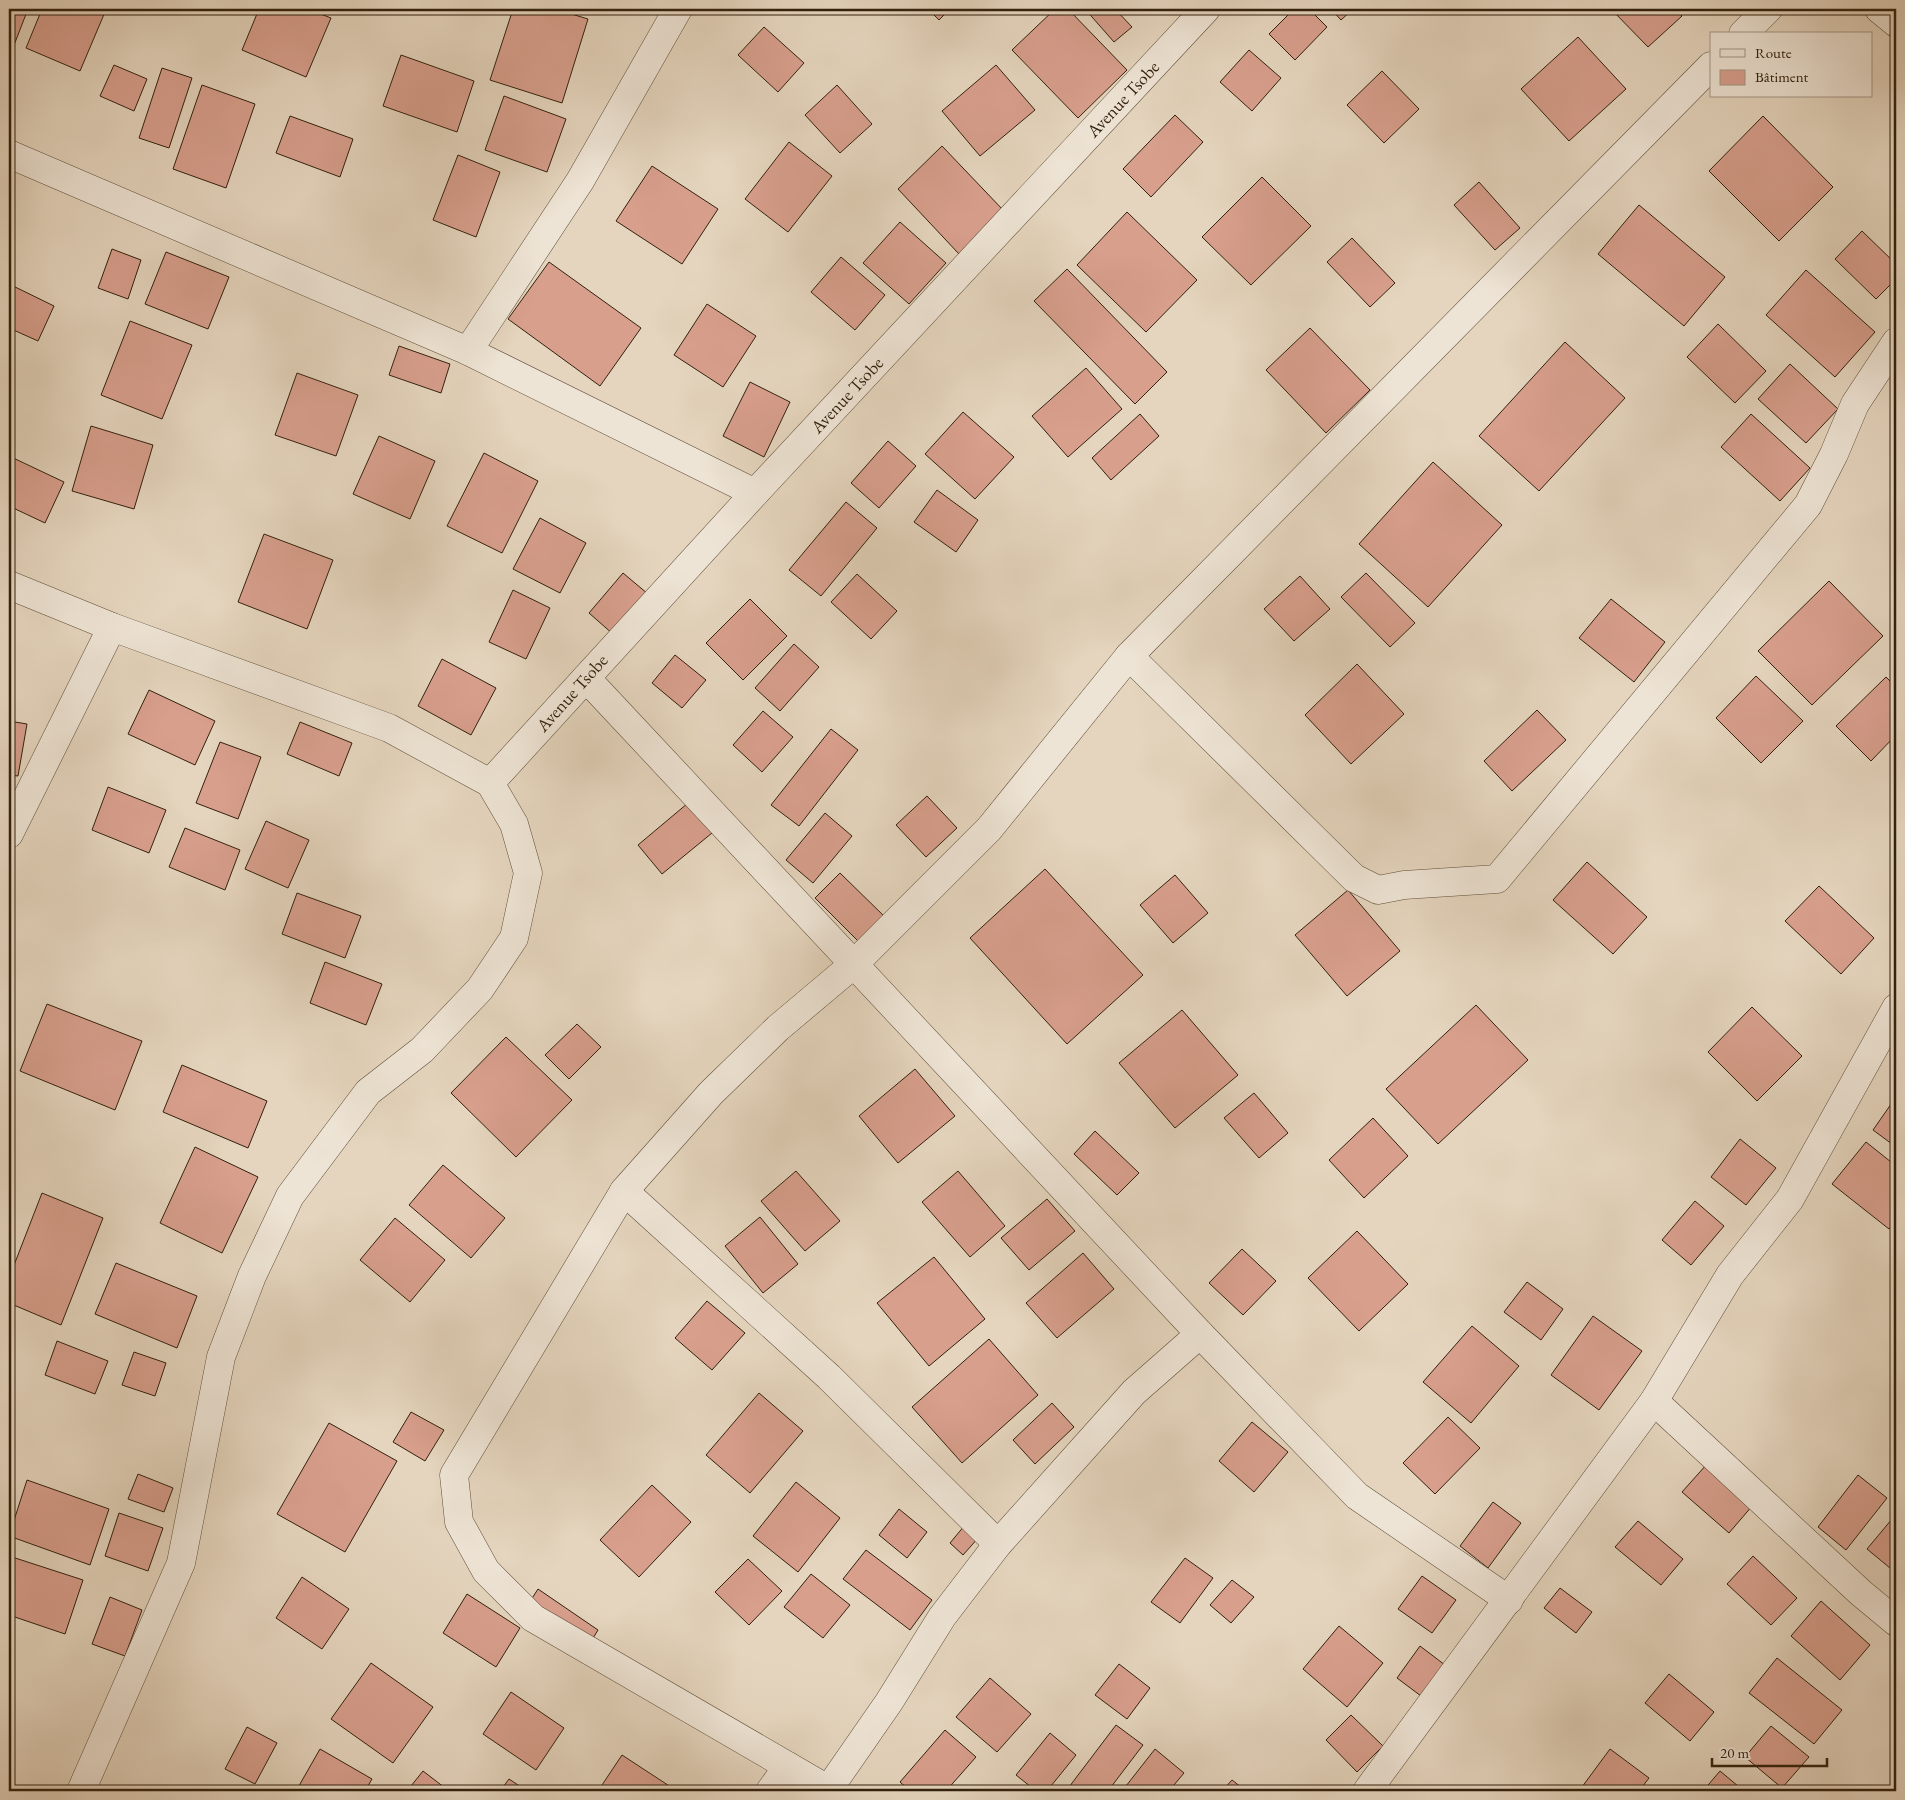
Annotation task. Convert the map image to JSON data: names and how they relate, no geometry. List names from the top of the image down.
{
  "streets": {
    "street": ["Avenue Tsobe"]
  },
  "legend": ["Route", "Bâtiment"],
  "scale_bar": "20 m"
}
